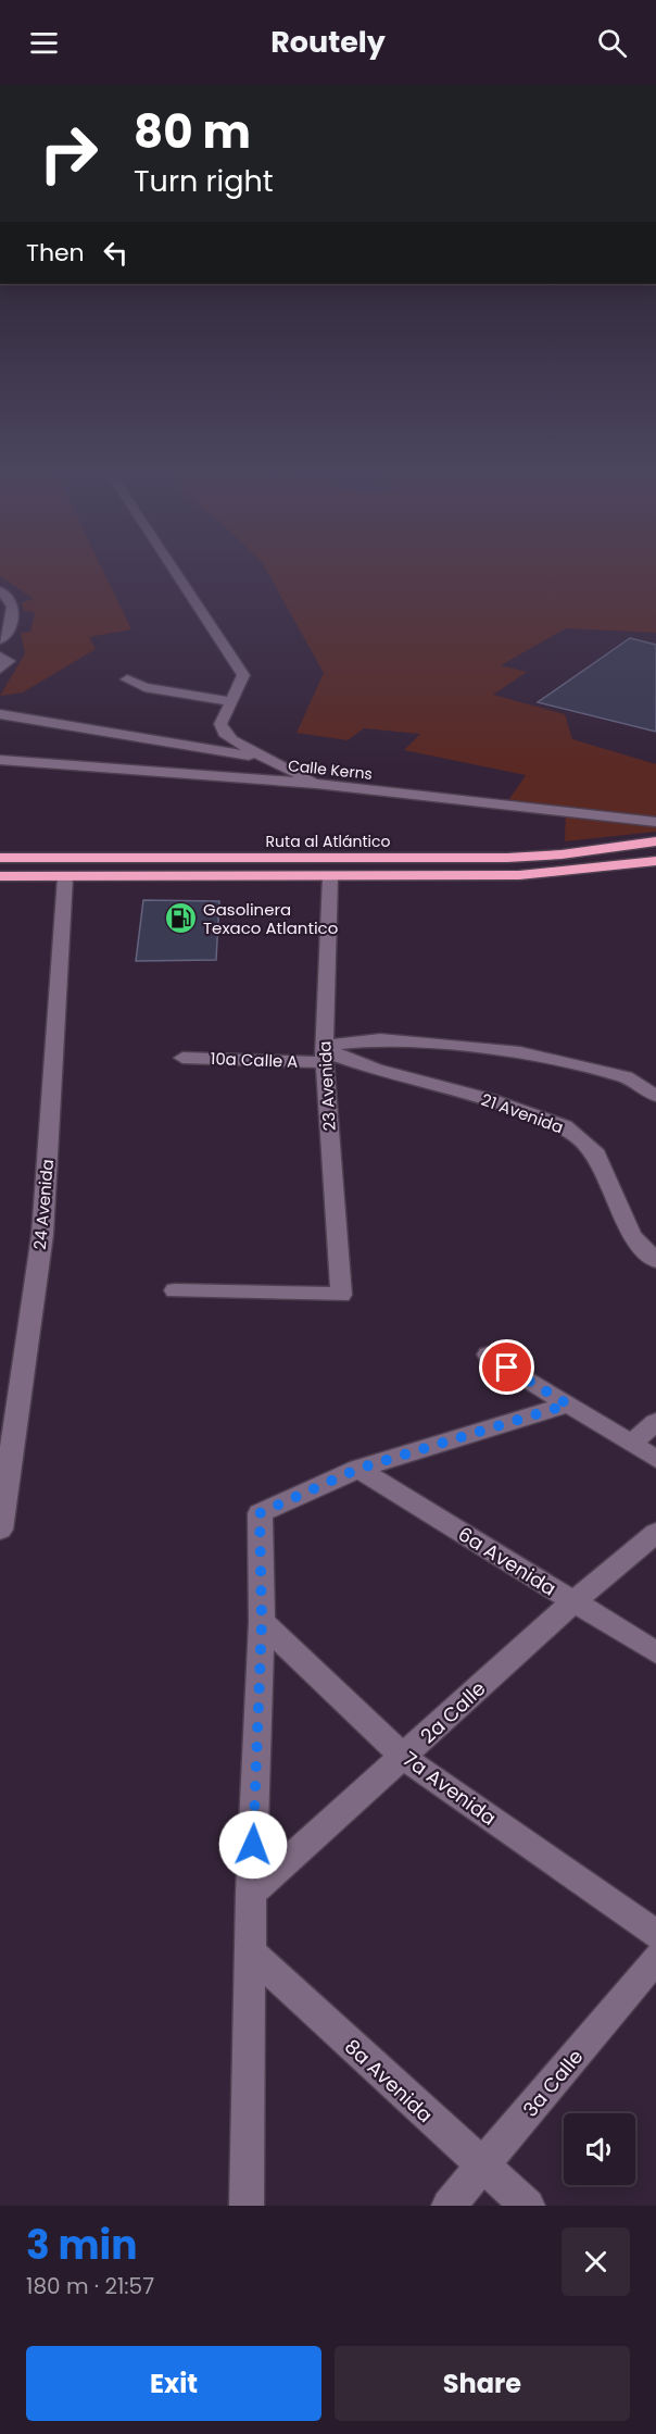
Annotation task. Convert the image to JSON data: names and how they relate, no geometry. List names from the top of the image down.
{
  "streets": {
    "highway": ["Ruta al Atlántico"],
    "street": [
      "Calle Kerns",
      "10a Calle A",
      "23 Avenida",
      "21 Avenida",
      "24 Avenida",
      "6a Avenida",
      "2a Calle",
      "7a Avenida",
      "8a Avenida",
      "3a Calle"
    ]
  },
  "crossings": [
    ["10a Calle A", "23 Avenida"],
    ["10a Calle A", "21 Avenida"],
    ["23 Avenida", "21 Avenida"],
    ["6a Avenida", "2a Calle"],
    ["2a Calle", "7a Avenida"],
    ["8a Avenida", "3a Calle"]
  ],
  "places": {
    "fuel station": ["Gasolinera Texaco Atlantico"]
  },
  "page": {
    "header": "Routely",
    "turn": ["80 m", "Turn right"],
    "then": "Then",
    "heading": ["3 min", "180 m · 21:57"],
    "buttons": ["Exit", "Share"]
  }
}
